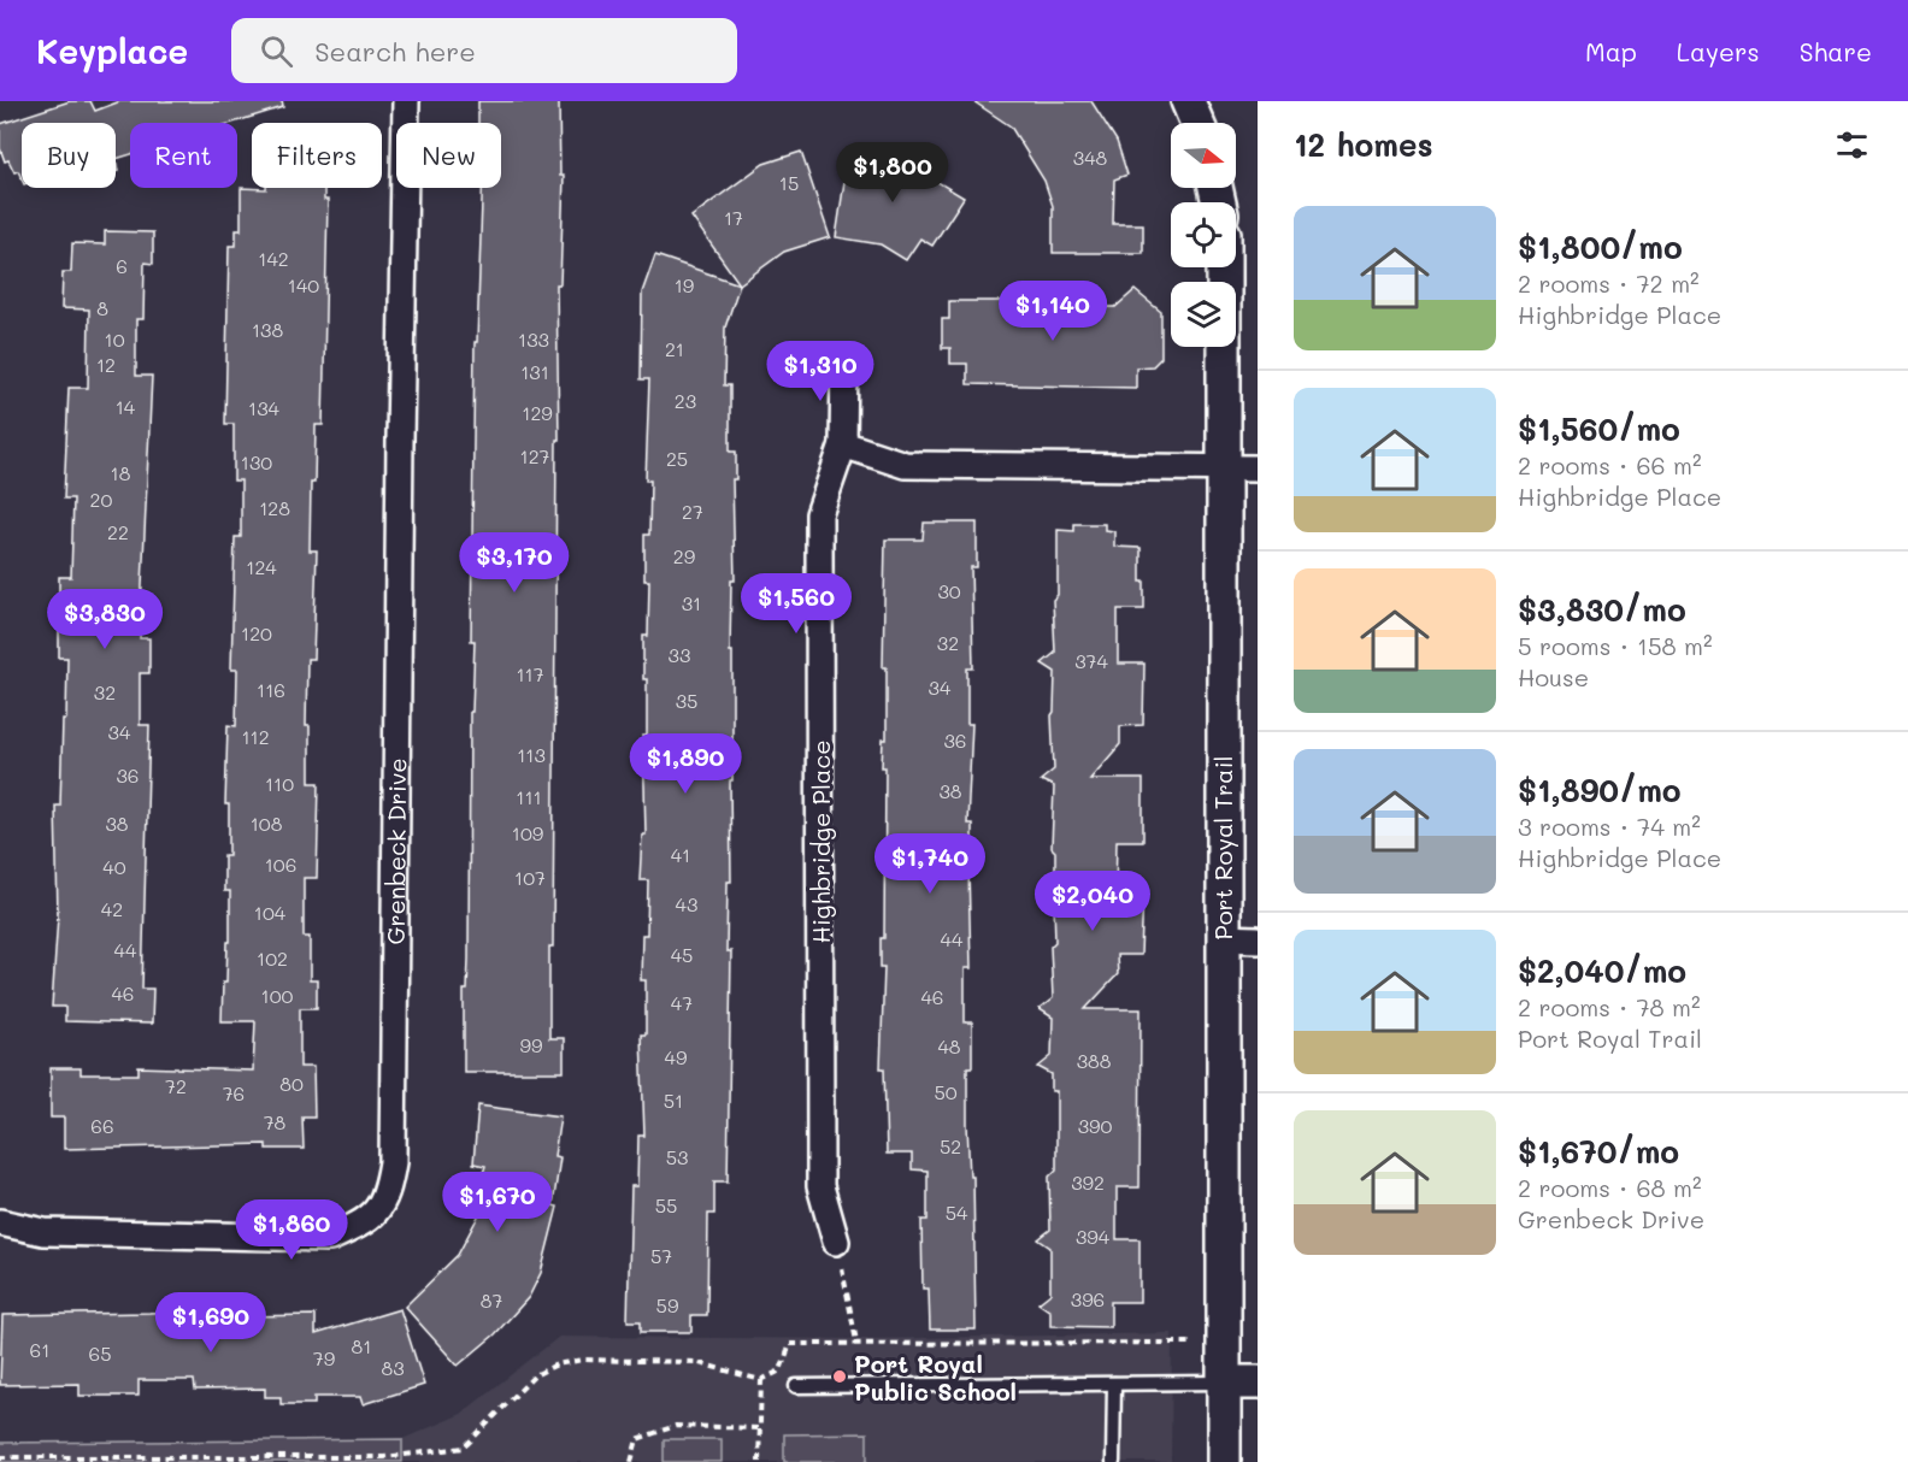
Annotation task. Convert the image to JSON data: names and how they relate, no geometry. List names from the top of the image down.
{
  "streets": {
    "street": ["Highbridge Place", "Port Royal Trail", "Grenbeck Drive"]
  },
  "places": ["Port Royal Public School"],
  "house_numbers": [
    "348",
    "15",
    "17",
    "142",
    "6",
    "140",
    "19",
    "8",
    "138",
    "10",
    "133",
    "21",
    "12",
    "131",
    "23",
    "14",
    "134",
    "129",
    "127",
    "25",
    "130",
    "18",
    "20",
    "128",
    "27",
    "22",
    "29",
    "124",
    "30",
    "31",
    "120",
    "32",
    "33",
    "374",
    "117",
    "34",
    "116",
    "32",
    "35",
    "34",
    "112",
    "36",
    "113",
    "36",
    "110",
    "38",
    "111",
    "38",
    "108",
    "109",
    "41",
    "106",
    "40",
    "107",
    "43",
    "42",
    "104",
    "44",
    "44",
    "45",
    "102",
    "46",
    "100",
    "46",
    "47",
    "99",
    "48",
    "49",
    "388",
    "80",
    "72",
    "50",
    "76",
    "51",
    "78",
    "66",
    "390",
    "52",
    "53",
    "392",
    "55",
    "54",
    "394",
    "57",
    "396",
    "87",
    "59",
    "81",
    "61",
    "65",
    "79",
    "83"
  ],
  "north": "right",
  "page": {
    "header": "Keyplace",
    "search": "Search here",
    "nav": ["Map", "Layers", "Share"],
    "heading": "12 homes",
    "chip": [
      "Buy",
      "Rent",
      "Filters",
      "New"
    ],
    "price": [
      "$1,800",
      "$1,140",
      "$1,310",
      "$3,170",
      "$1,560",
      "$3,830",
      "$1,890",
      "$1,740",
      "$2,040",
      "$1,670",
      "$1,860",
      "$1,690"
    ],
    "list": [
      {
        "name": "$1,800/mo",
        "note": "2 rooms · 72 m² · Highbridge Place"
      },
      {
        "name": "$1,560/mo",
        "note": "2 rooms · 66 m² · Highbridge Place"
      },
      {
        "name": "$3,830/mo",
        "note": "5 rooms · 158 m² · House"
      },
      {
        "name": "$1,890/mo",
        "note": "3 rooms · 74 m² · Highbridge Place"
      },
      {
        "name": "$2,040/mo",
        "note": "2 rooms · 78 m² · Port Royal Trail"
      },
      {
        "name": "$1,670/mo",
        "note": "2 rooms · 68 m² · Grenbeck Drive"
      }
    ]
  }
}
